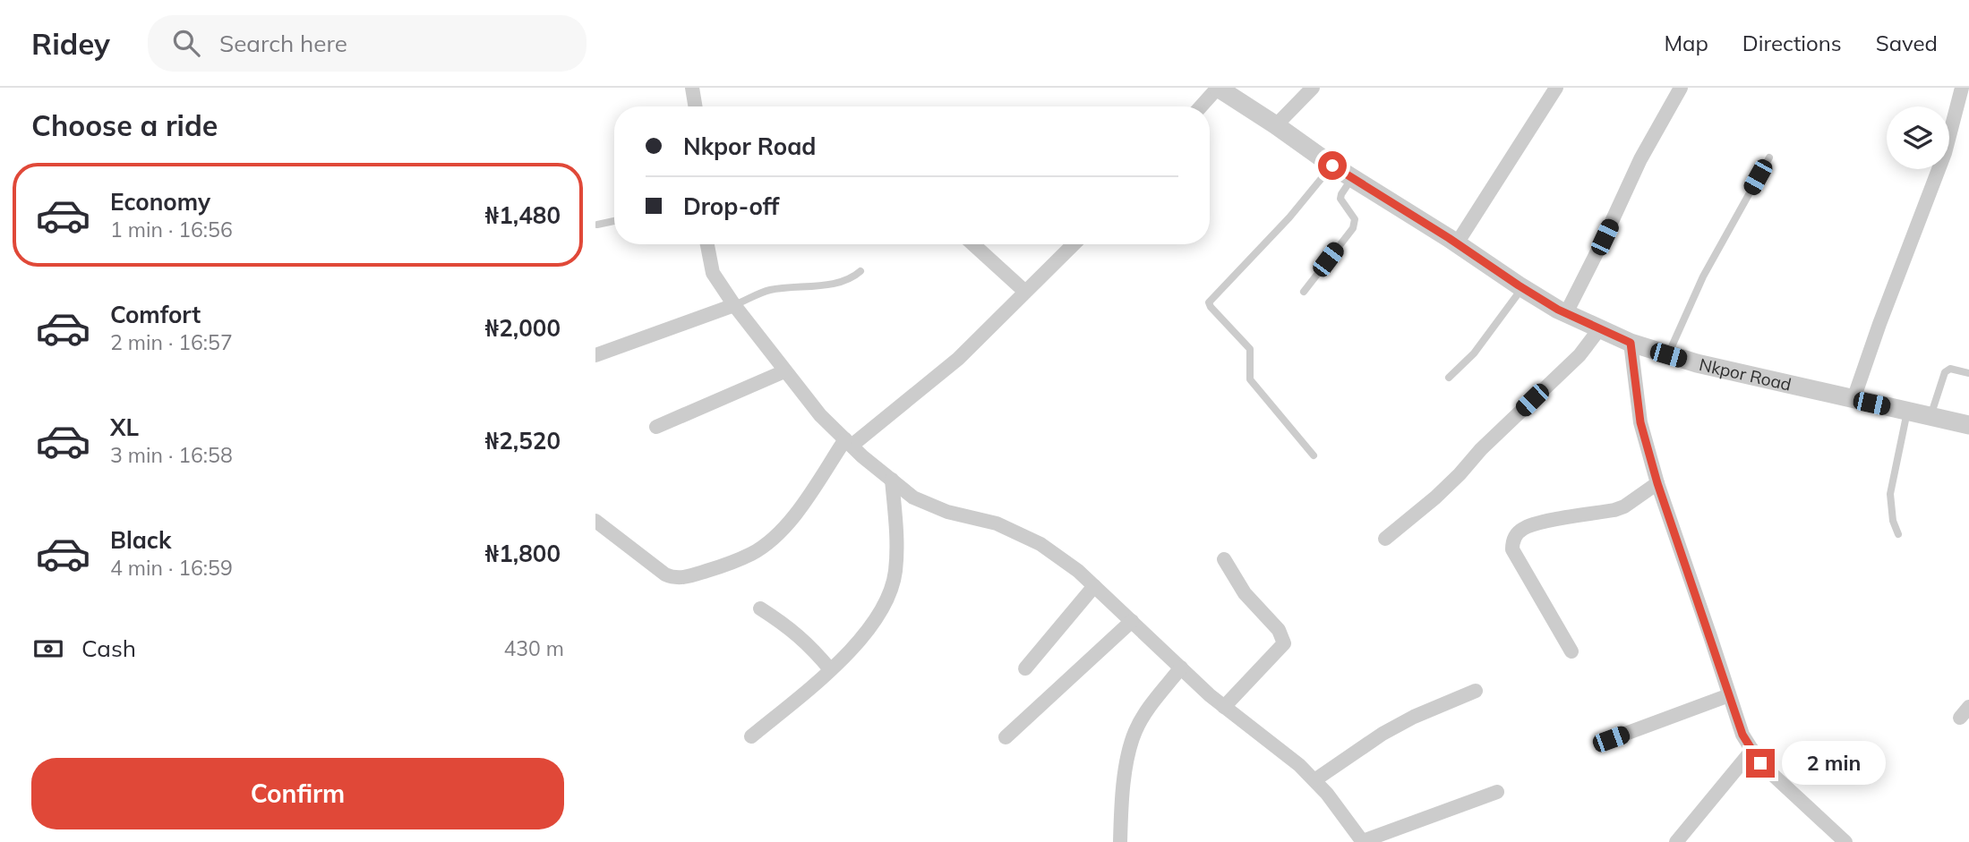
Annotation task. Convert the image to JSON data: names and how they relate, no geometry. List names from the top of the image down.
{
  "streets": {
    "street": ["Nkpor Road"]
  },
  "page": {
    "header": "Ridey",
    "search": "Search here",
    "nav": ["Map", "Directions", "Saved"],
    "heading": "Choose a ride",
    "banner": ["Nkpor Road", "Drop-off"],
    "list": [
      {
        "name": "Economy",
        "note": "1 min · 16:56",
        "value": "₦1,480"
      },
      {
        "name": "Comfort",
        "note": "2 min · 16:57",
        "value": "₦2,000"
      },
      {
        "name": "XL",
        "note": "3 min · 16:58",
        "value": "₦2,520"
      },
      {
        "name": "Black",
        "note": "4 min · 16:59",
        "value": "₦1,800"
      }
    ],
    "pay": ["Cash", "430 m"],
    "bubble": "2 min",
    "buttons": "Confirm"
  }
}
